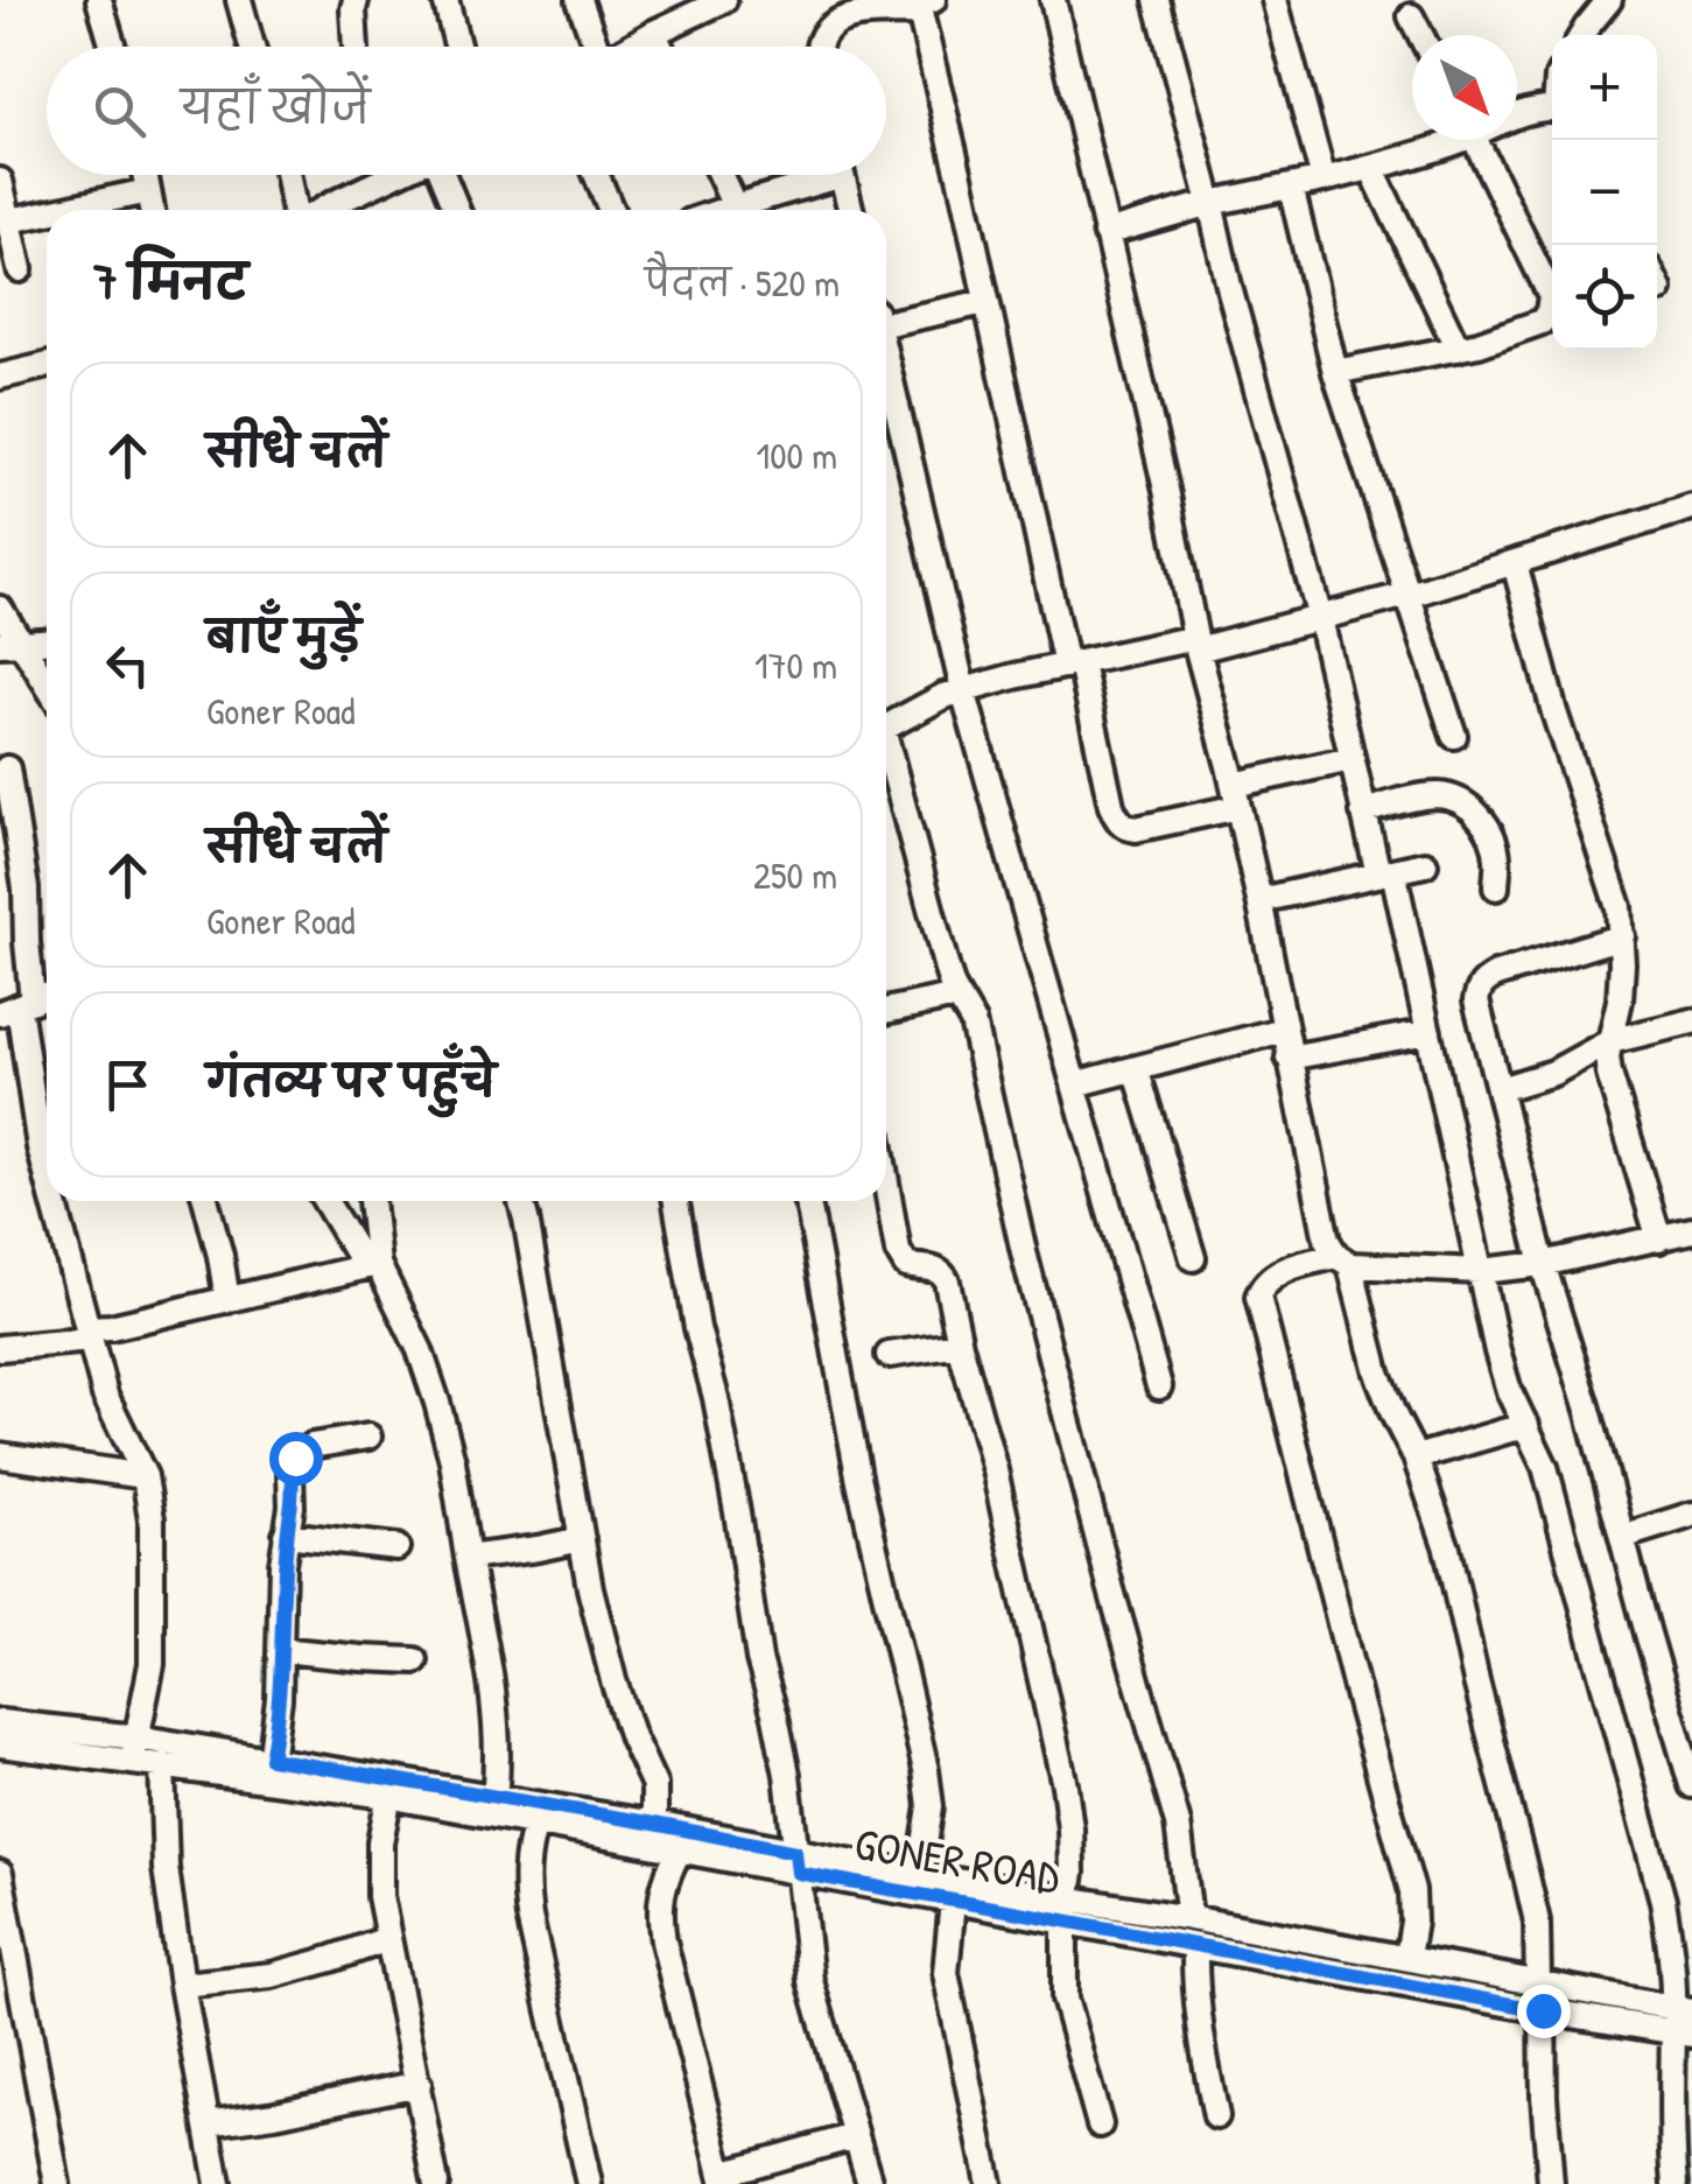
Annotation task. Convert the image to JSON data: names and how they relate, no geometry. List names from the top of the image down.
{
  "streets": {
    "street": ["GONER ROAD"]
  },
  "north": "bottom right",
  "page": {
    "map_buttons": ["+", "−"],
    "search": "यहाँ खोजें",
    "heading": ["7 मिनट", "पैदल · 520 m"],
    "list": [
      ["सीधे चलें", "100 m"],
      ["बाएँ मुड़ें", "Goner Road", "170 m"],
      ["सीधे चलें", "Goner Road", "250 m"],
      "गंतव्य पर पहुँचे"
    ]
  }
}
